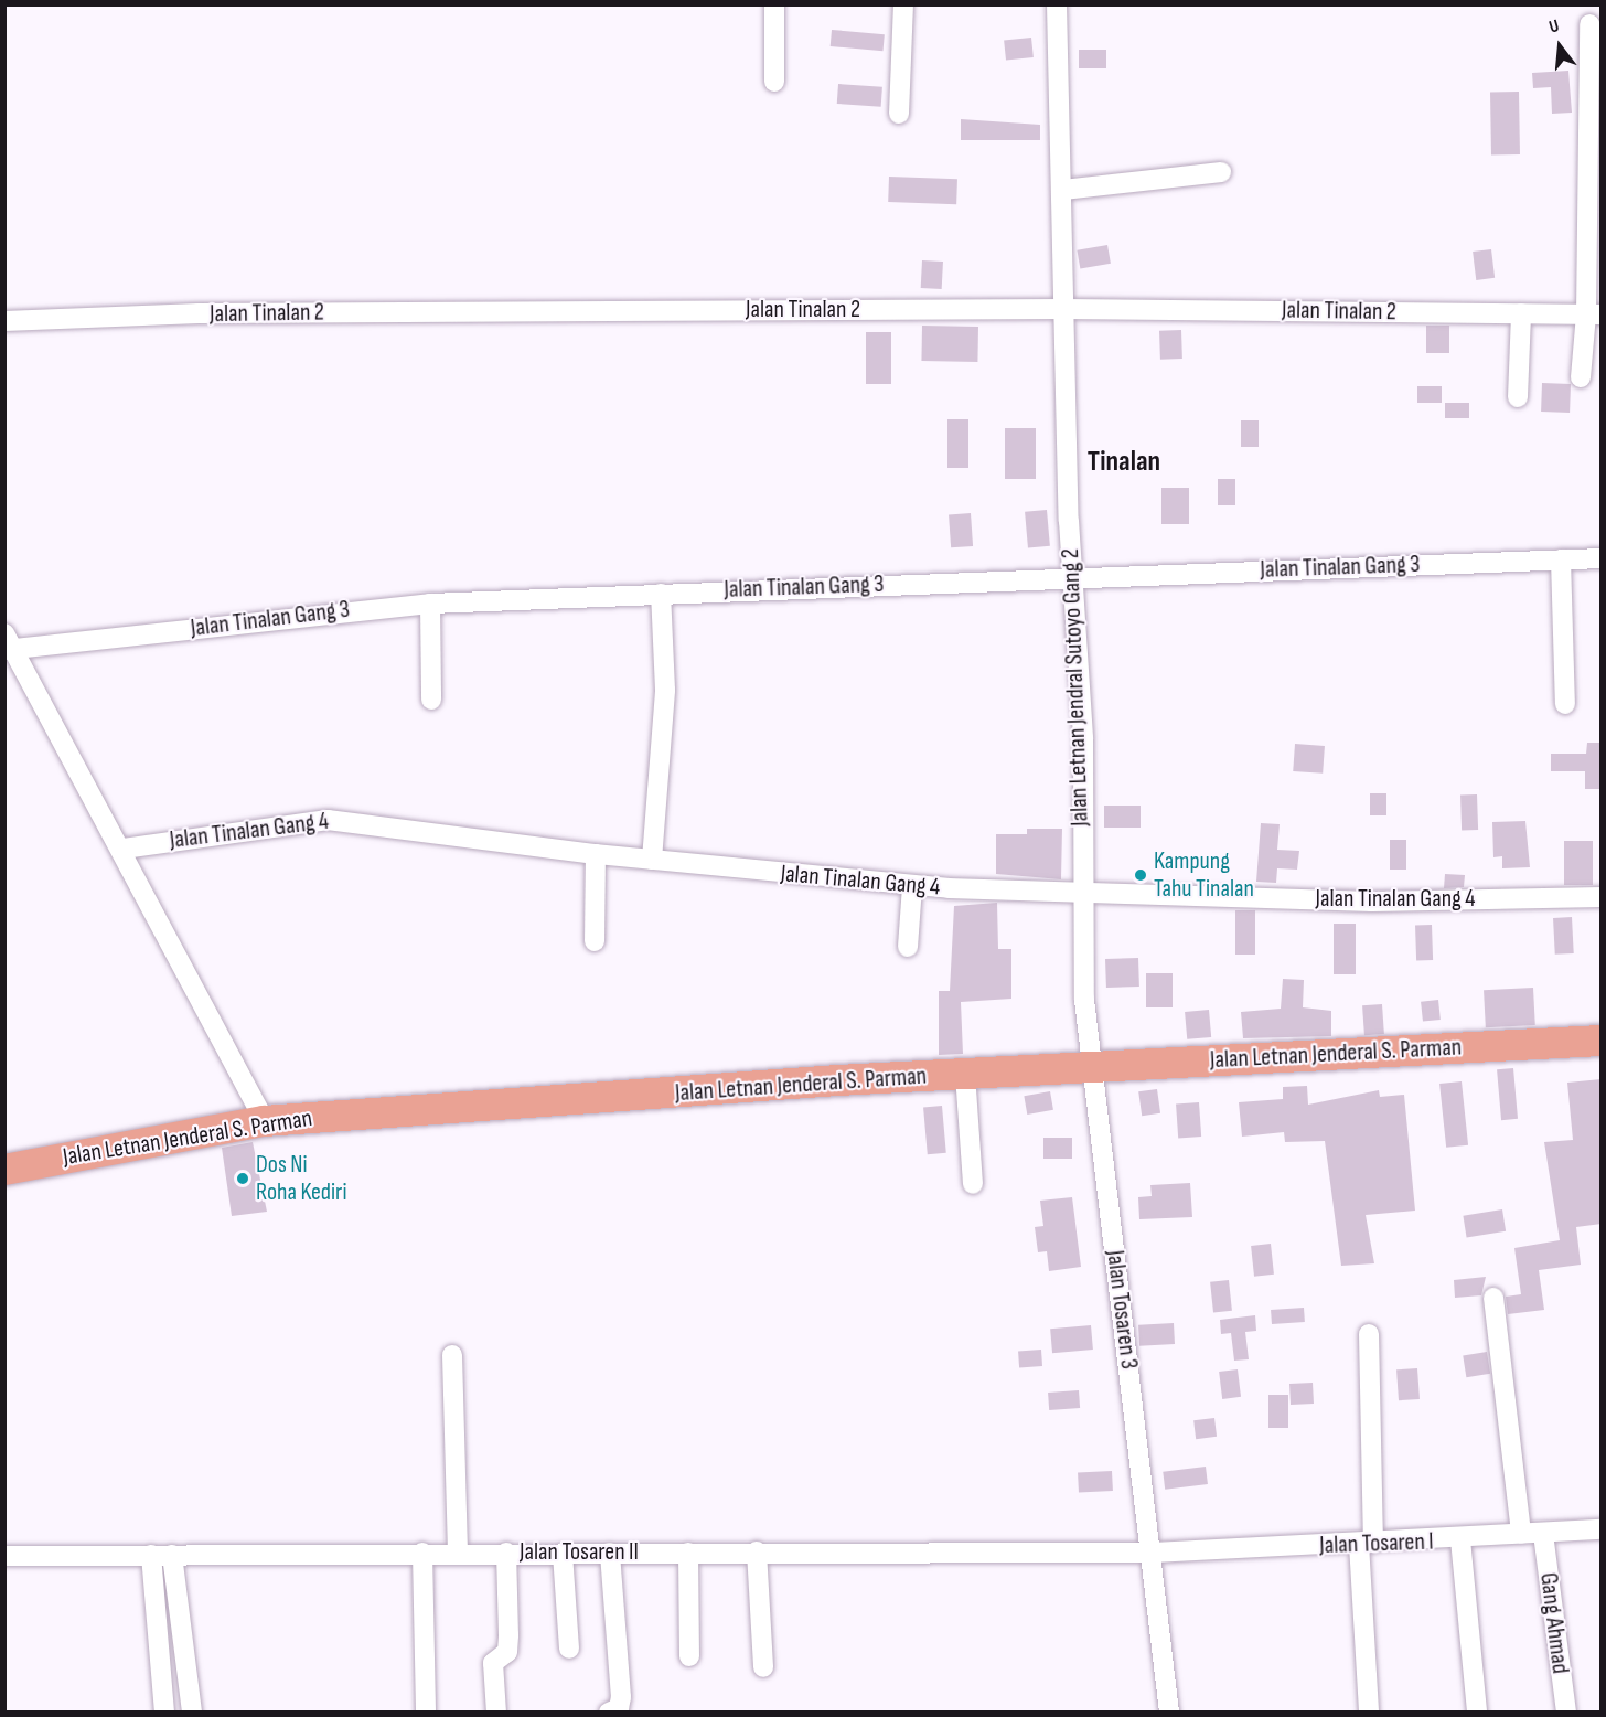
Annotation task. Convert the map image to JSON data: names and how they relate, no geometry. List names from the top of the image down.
{
  "streets": {
    "main road": ["Jalan Letnan Jenderal S. Parman"],
    "street": [
      "Jalan Tinalan 2",
      "Jalan Tinalan Gang 3",
      "Jalan Letnan Jendral Sutoyo Gang 2",
      "Jalan Tinalan Gang 4",
      "Jalan Tosaren 3",
      "Jalan Tosaren I",
      "Jalan Tosaren II",
      "Gang Ahmad"
    ]
  },
  "crossings": [
    ["Jalan Tinalan 2", "Jalan Letnan Jendral Sutoyo Gang 2"],
    ["Jalan Tinalan Gang 3", "Jalan Letnan Jendral Sutoyo Gang 2"],
    ["Jalan Letnan Jendral Sutoyo Gang 2", "Jalan Tinalan Gang 4"],
    ["Jalan Letnan Jendral Sutoyo Gang 2", "Jalan Letnan Jenderal S. Parman"],
    ["Jalan Letnan Jendral Sutoyo Gang 2", "Jalan Tosaren 3"],
    ["Jalan Letnan Jenderal S. Parman", "Jalan Tosaren 3"],
    ["Jalan Tosaren 3", "Jalan Tosaren I"],
    ["Jalan Tosaren 3", "Jalan Tosaren II"],
    ["Jalan Tosaren I", "Jalan Tosaren II"],
    ["Jalan Tosaren I", "Gang Ahmad"]
  ],
  "districts": ["Tinalan"],
  "places": ["Kampung Tahu Tinalan", "Dos Ni Roha Kediri"],
  "north": "top"
}
